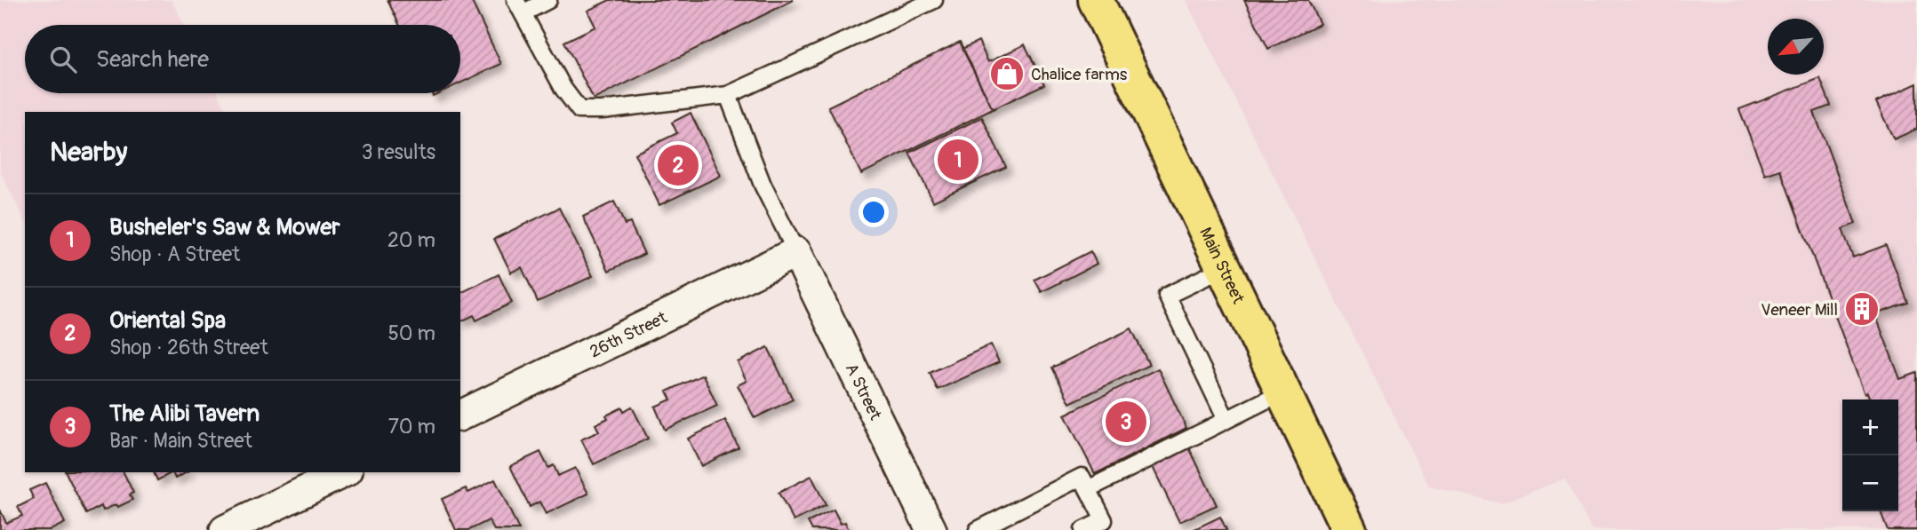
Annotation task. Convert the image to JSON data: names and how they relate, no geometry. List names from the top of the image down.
{
  "streets": {
    "main road": ["Main Street"],
    "street": ["26th Street", "A Street"]
  },
  "crossings": [
    ["26th Street", "A Street"]
  ],
  "places": {
    "shop": ["Chalice farms"],
    "building": ["Veneer Mill"]
  },
  "north": "bottom left",
  "page": {
    "search": "Search here",
    "heading": ["Nearby", "3 results"],
    "pins": ["1", "2", "3"],
    "list": [
      {
        "mark": "1",
        "name": "Busheler's Saw & Mower",
        "note": "Shop · A Street",
        "value": "20 m"
      },
      {
        "mark": "2",
        "name": "Oriental Spa",
        "note": "Shop · 26th Street",
        "value": "50 m"
      },
      {
        "mark": "3",
        "name": "The Alibi Tavern",
        "note": "Bar · Main Street",
        "value": "70 m"
      }
    ],
    "map_buttons": ["+", "−"]
  }
}
